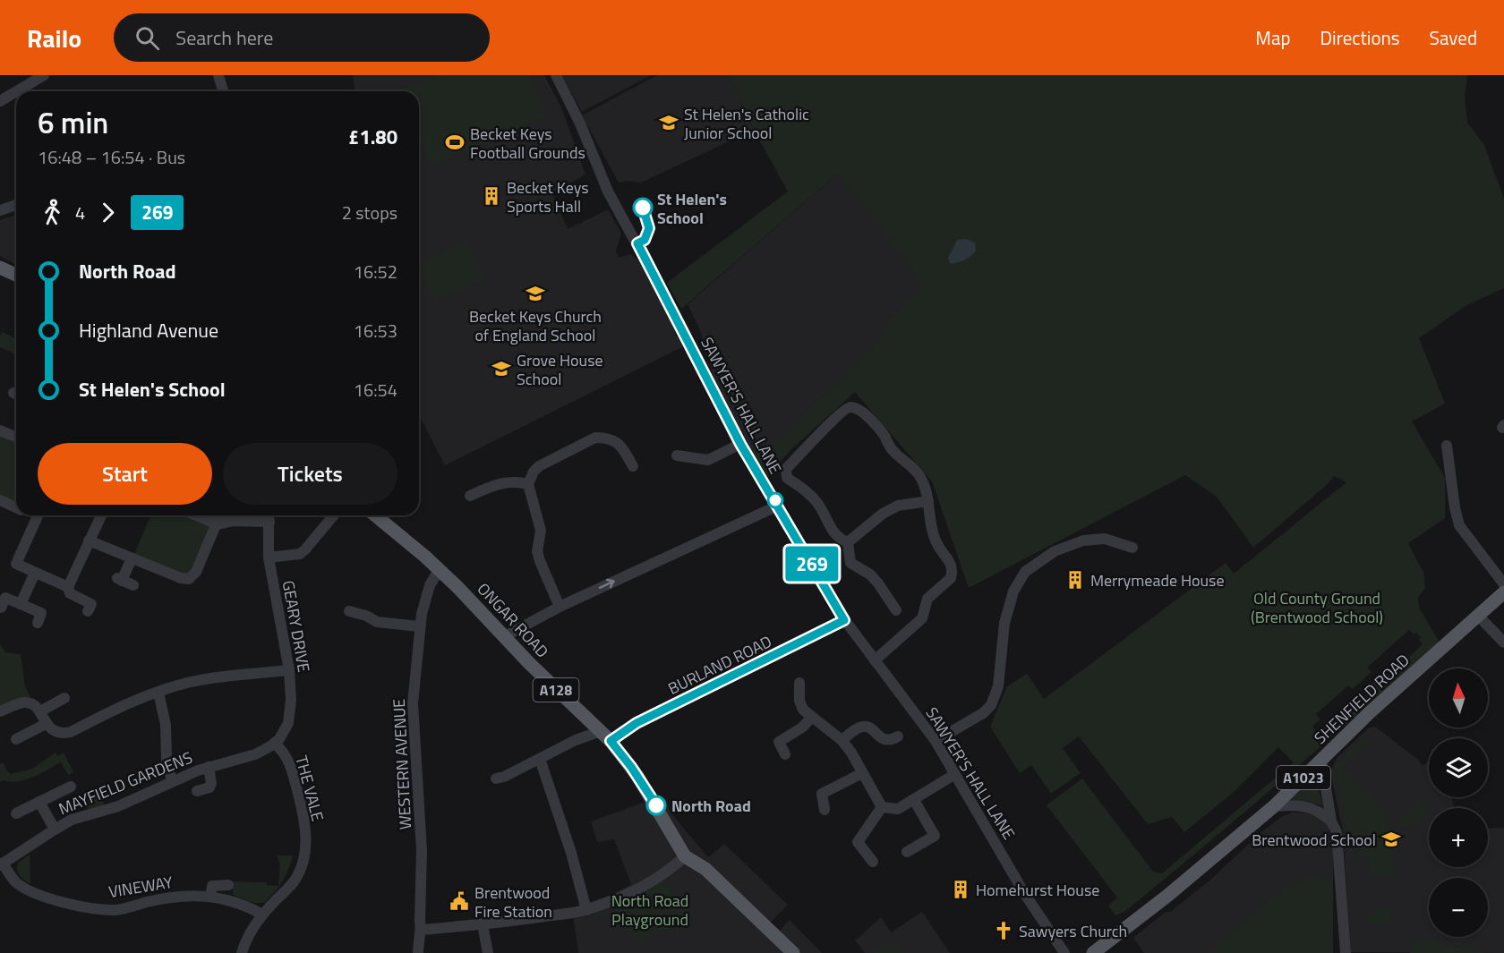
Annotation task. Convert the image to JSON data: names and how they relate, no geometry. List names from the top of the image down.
{
  "streets": {
    "main road": [
      "ONGAR ROAD",
      "A128",
      "SHENFIELD ROAD",
      "A1023"
    ],
    "street": [
      "SAWYER'S HALL LANE",
      "GEARY DRIVE",
      "BURLAND ROAD",
      "WESTERN AVENUE",
      "MAYFIELD GARDENS",
      "THE VALE",
      "VINEWAY"
    ]
  },
  "crossings": [
    ["SAWYER'S HALL LANE", "BURLAND ROAD"],
    ["ONGAR ROAD", "BURLAND ROAD"],
    ["ONGAR ROAD", "WESTERN AVENUE"],
    ["GEARY DRIVE", "MAYFIELD GARDENS"],
    ["GEARY DRIVE", "THE VALE"],
    ["MAYFIELD GARDENS", "THE VALE"],
    ["MAYFIELD GARDENS", "VINEWAY"],
    ["THE VALE", "VINEWAY"]
  ],
  "parks": ["Old County Ground (Brentwood School)", "North Road Playground"],
  "places": {
    "school or university": [
      "St Helen's Catholic Junior School",
      "Becket Keys Church of England School",
      "Grove House School",
      "Brentwood School"
    ],
    "sports": ["Becket Keys Football Grounds"],
    "building": ["Becket Keys Sports Hall", "Merrymeade House", "Homehurst House"],
    "other": ["St Helen's School", "North Road"],
    "public building": ["Brentwood Fire Station"],
    "church": ["Sawyers Church"]
  },
  "lines": ["bus line 269"],
  "north": "top",
  "page": {
    "header": "Railo",
    "search": "Search here",
    "nav": ["Map", "Directions", "Saved"],
    "on_map": "269",
    "heading": ["6 min", "16:48 – 16:54 · Bus", "£1.80"],
    "legs": ["4", "269", "2 stops"],
    "list": [
      {
        "name": "North Road",
        "value": "16:52"
      },
      {
        "name": "Highland Avenue",
        "value": "16:53"
      },
      {
        "name": "St Helen's School",
        "value": "16:54"
      }
    ],
    "buttons": ["Start", "Tickets"],
    "map_buttons": ["+", "−"]
  }
}
